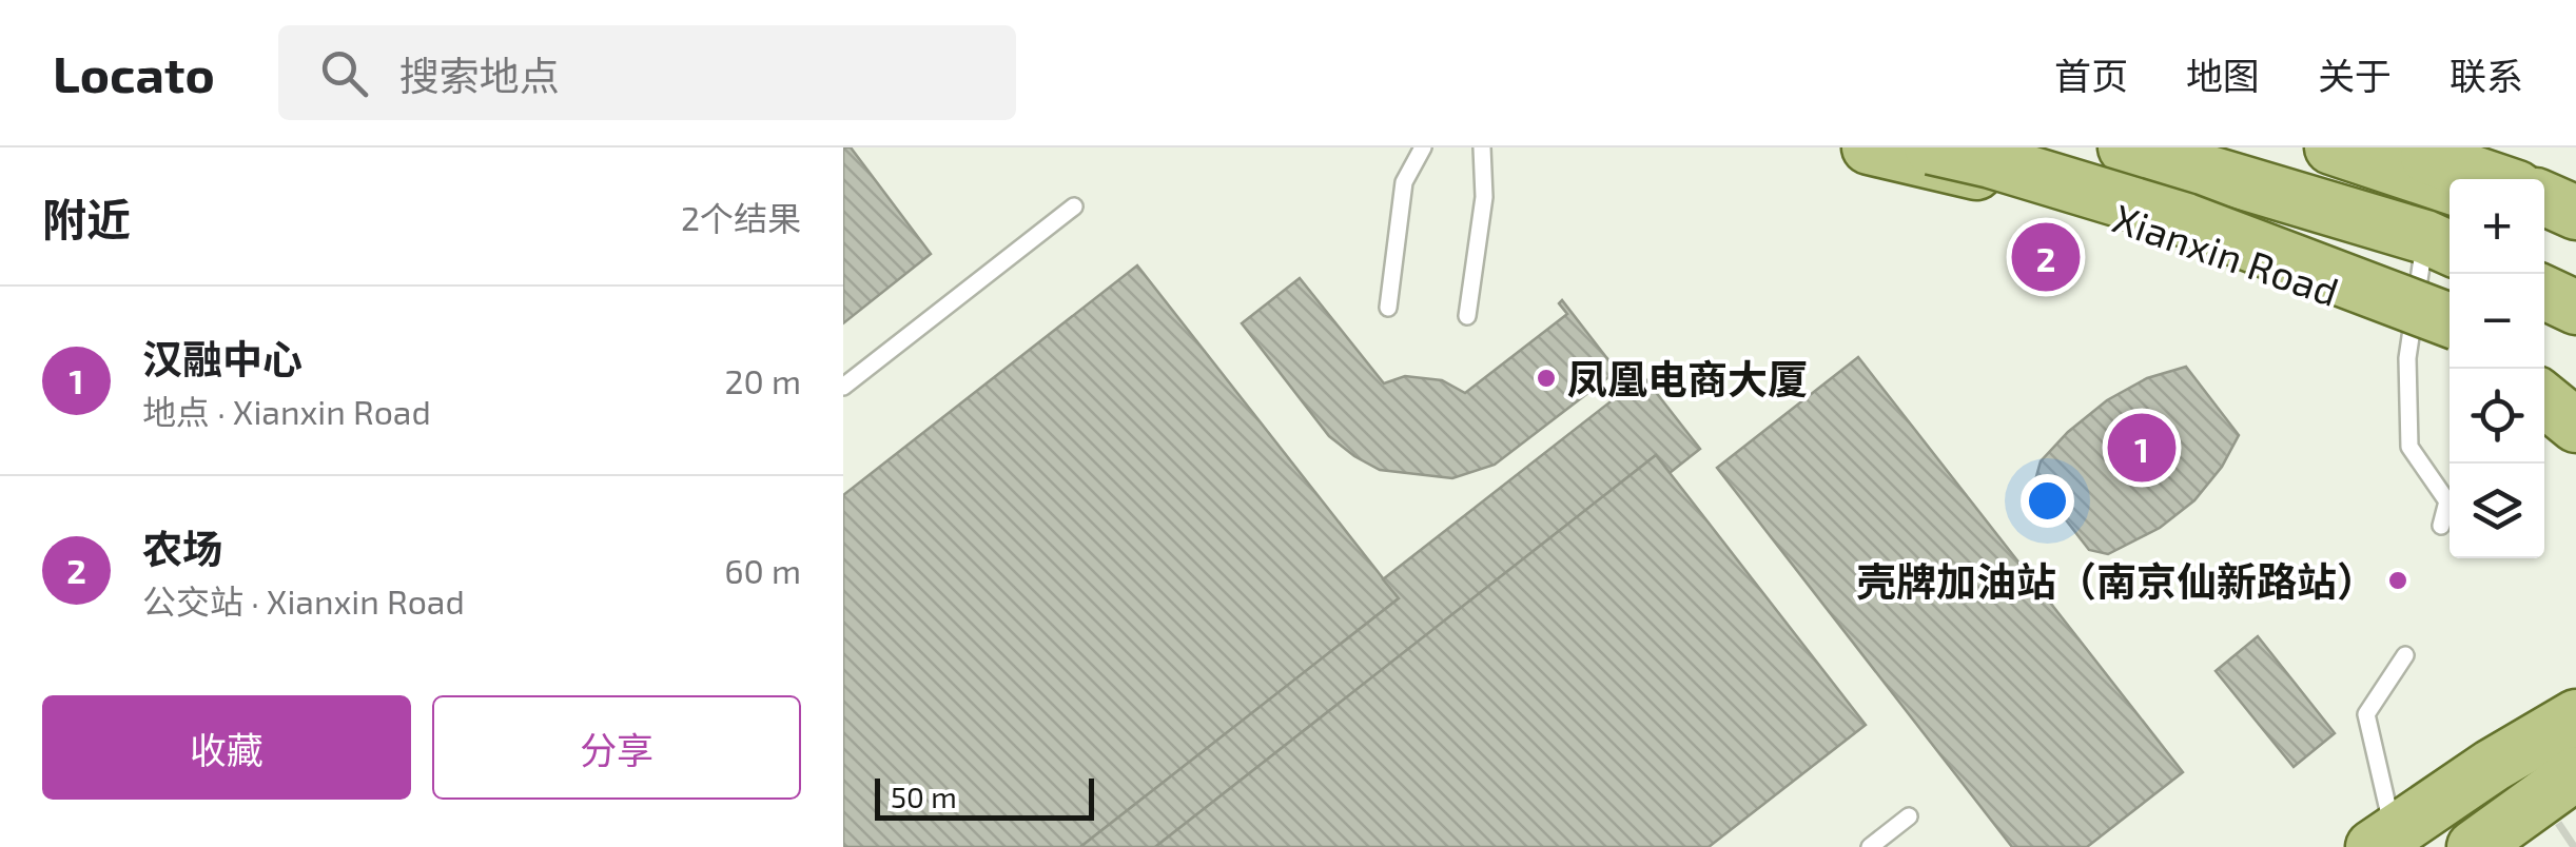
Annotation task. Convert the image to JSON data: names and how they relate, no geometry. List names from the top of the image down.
{
  "streets": {
    "main road": ["Xianxin Road"]
  },
  "places": ["凤凰电商大厦", "壳牌加油站（南京仙新路站）"],
  "scale_bar": "50 m",
  "page": {
    "header": "Locato",
    "search": "搜索地点",
    "nav": [
      "首页",
      "地图",
      "关于",
      "联系"
    ],
    "heading": ["附近", "2个结果"],
    "map_buttons": ["+", "−"],
    "pins": ["2", "1"],
    "list": [
      {
        "mark": "1",
        "name": "汉融中心",
        "note": "地点 · Xianxin Road",
        "value": "20 m"
      },
      {
        "mark": "2",
        "name": "农场",
        "note": "公交站 · Xianxin Road",
        "value": "60 m"
      }
    ],
    "buttons": ["收藏", "分享"],
    "scale": "50 m"
  }
}
